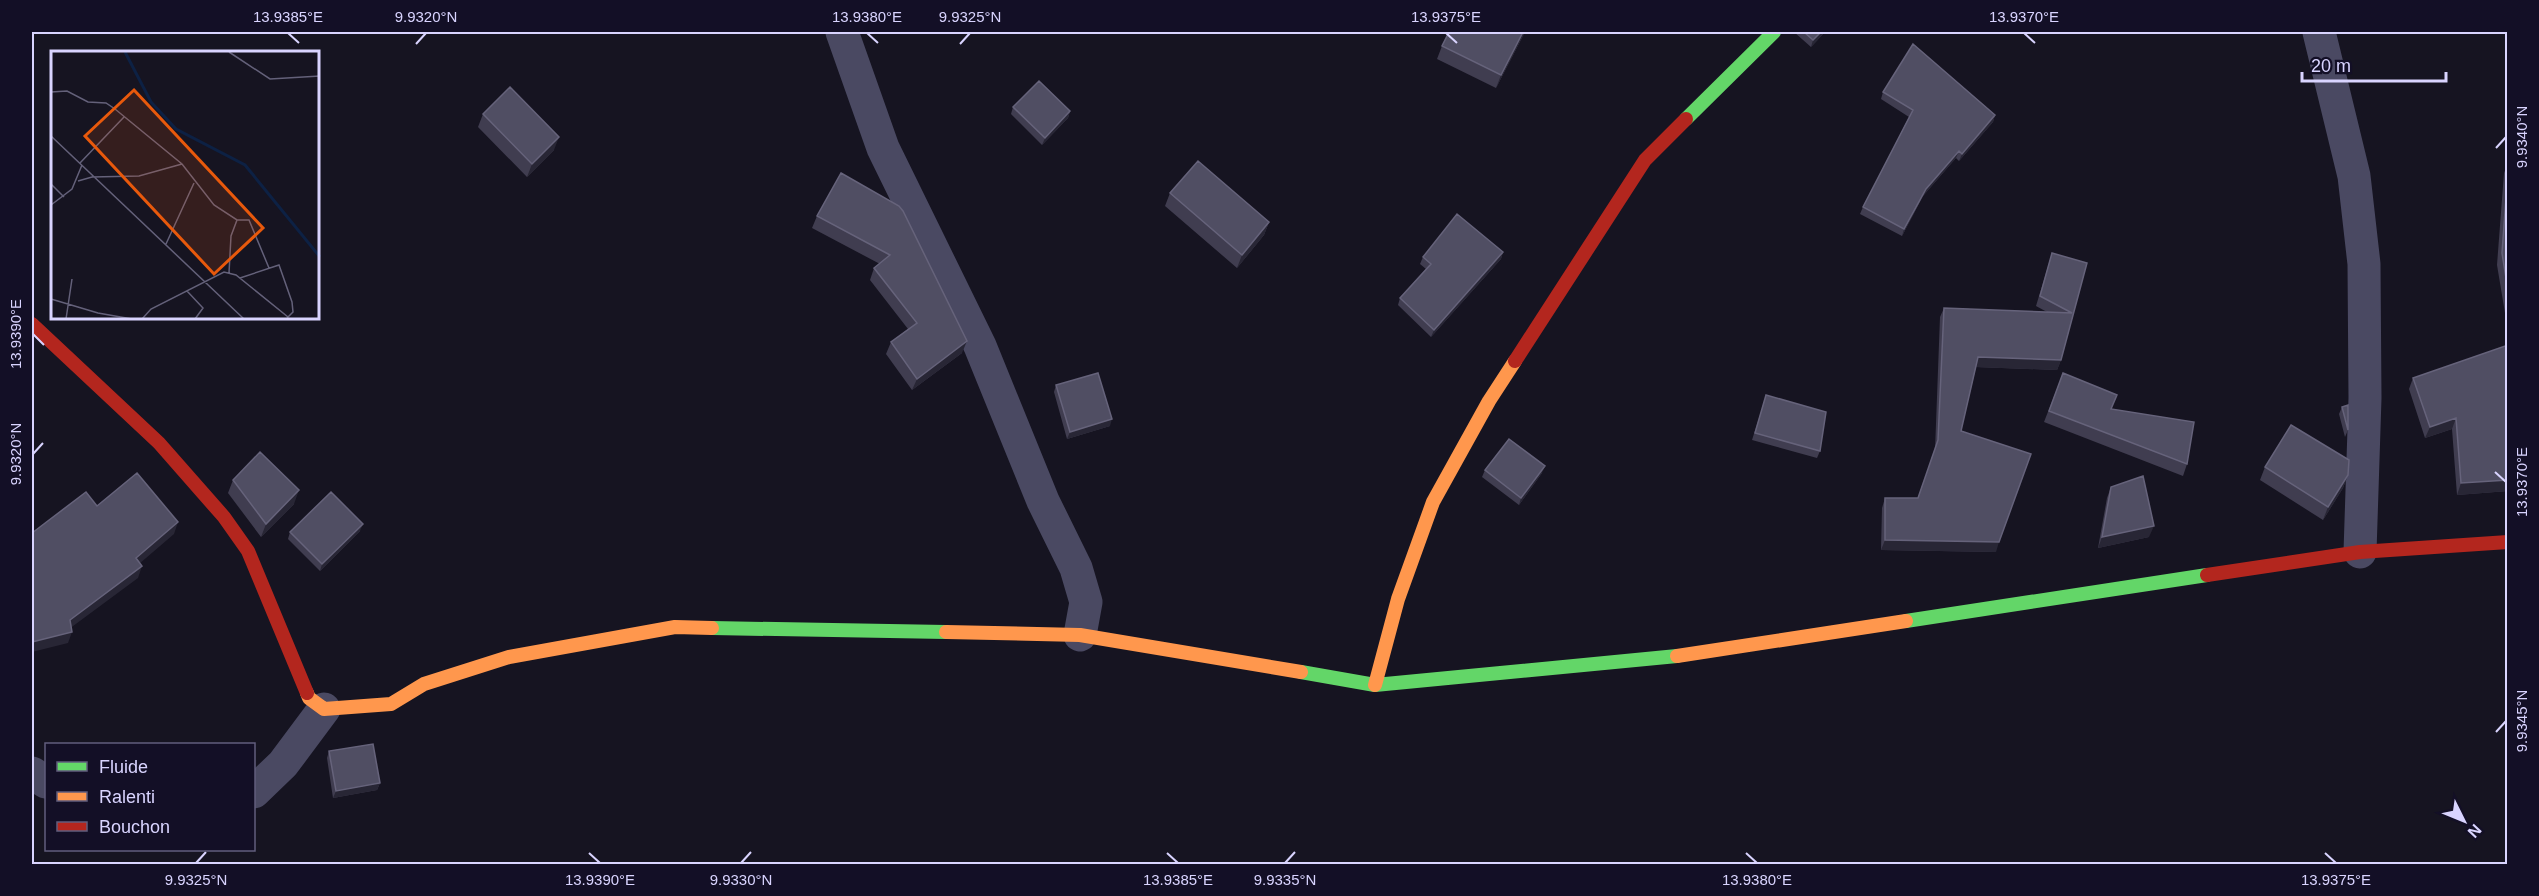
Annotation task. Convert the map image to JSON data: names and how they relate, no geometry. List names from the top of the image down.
{
  "legend": ["Fluide", "Ralenti", "Bouchon"],
  "scale_bar": "20 m",
  "north": "bottom right",
  "coordinates": [
    "13.9385°E",
    "9.9320°N",
    "13.9380°E",
    "9.9325°N",
    "13.9375°E",
    "13.9370°E",
    "9.9340°N",
    "13.9390°E",
    "9.9345°N",
    "9.9330°N",
    "9.9335°N"
  ]
}
